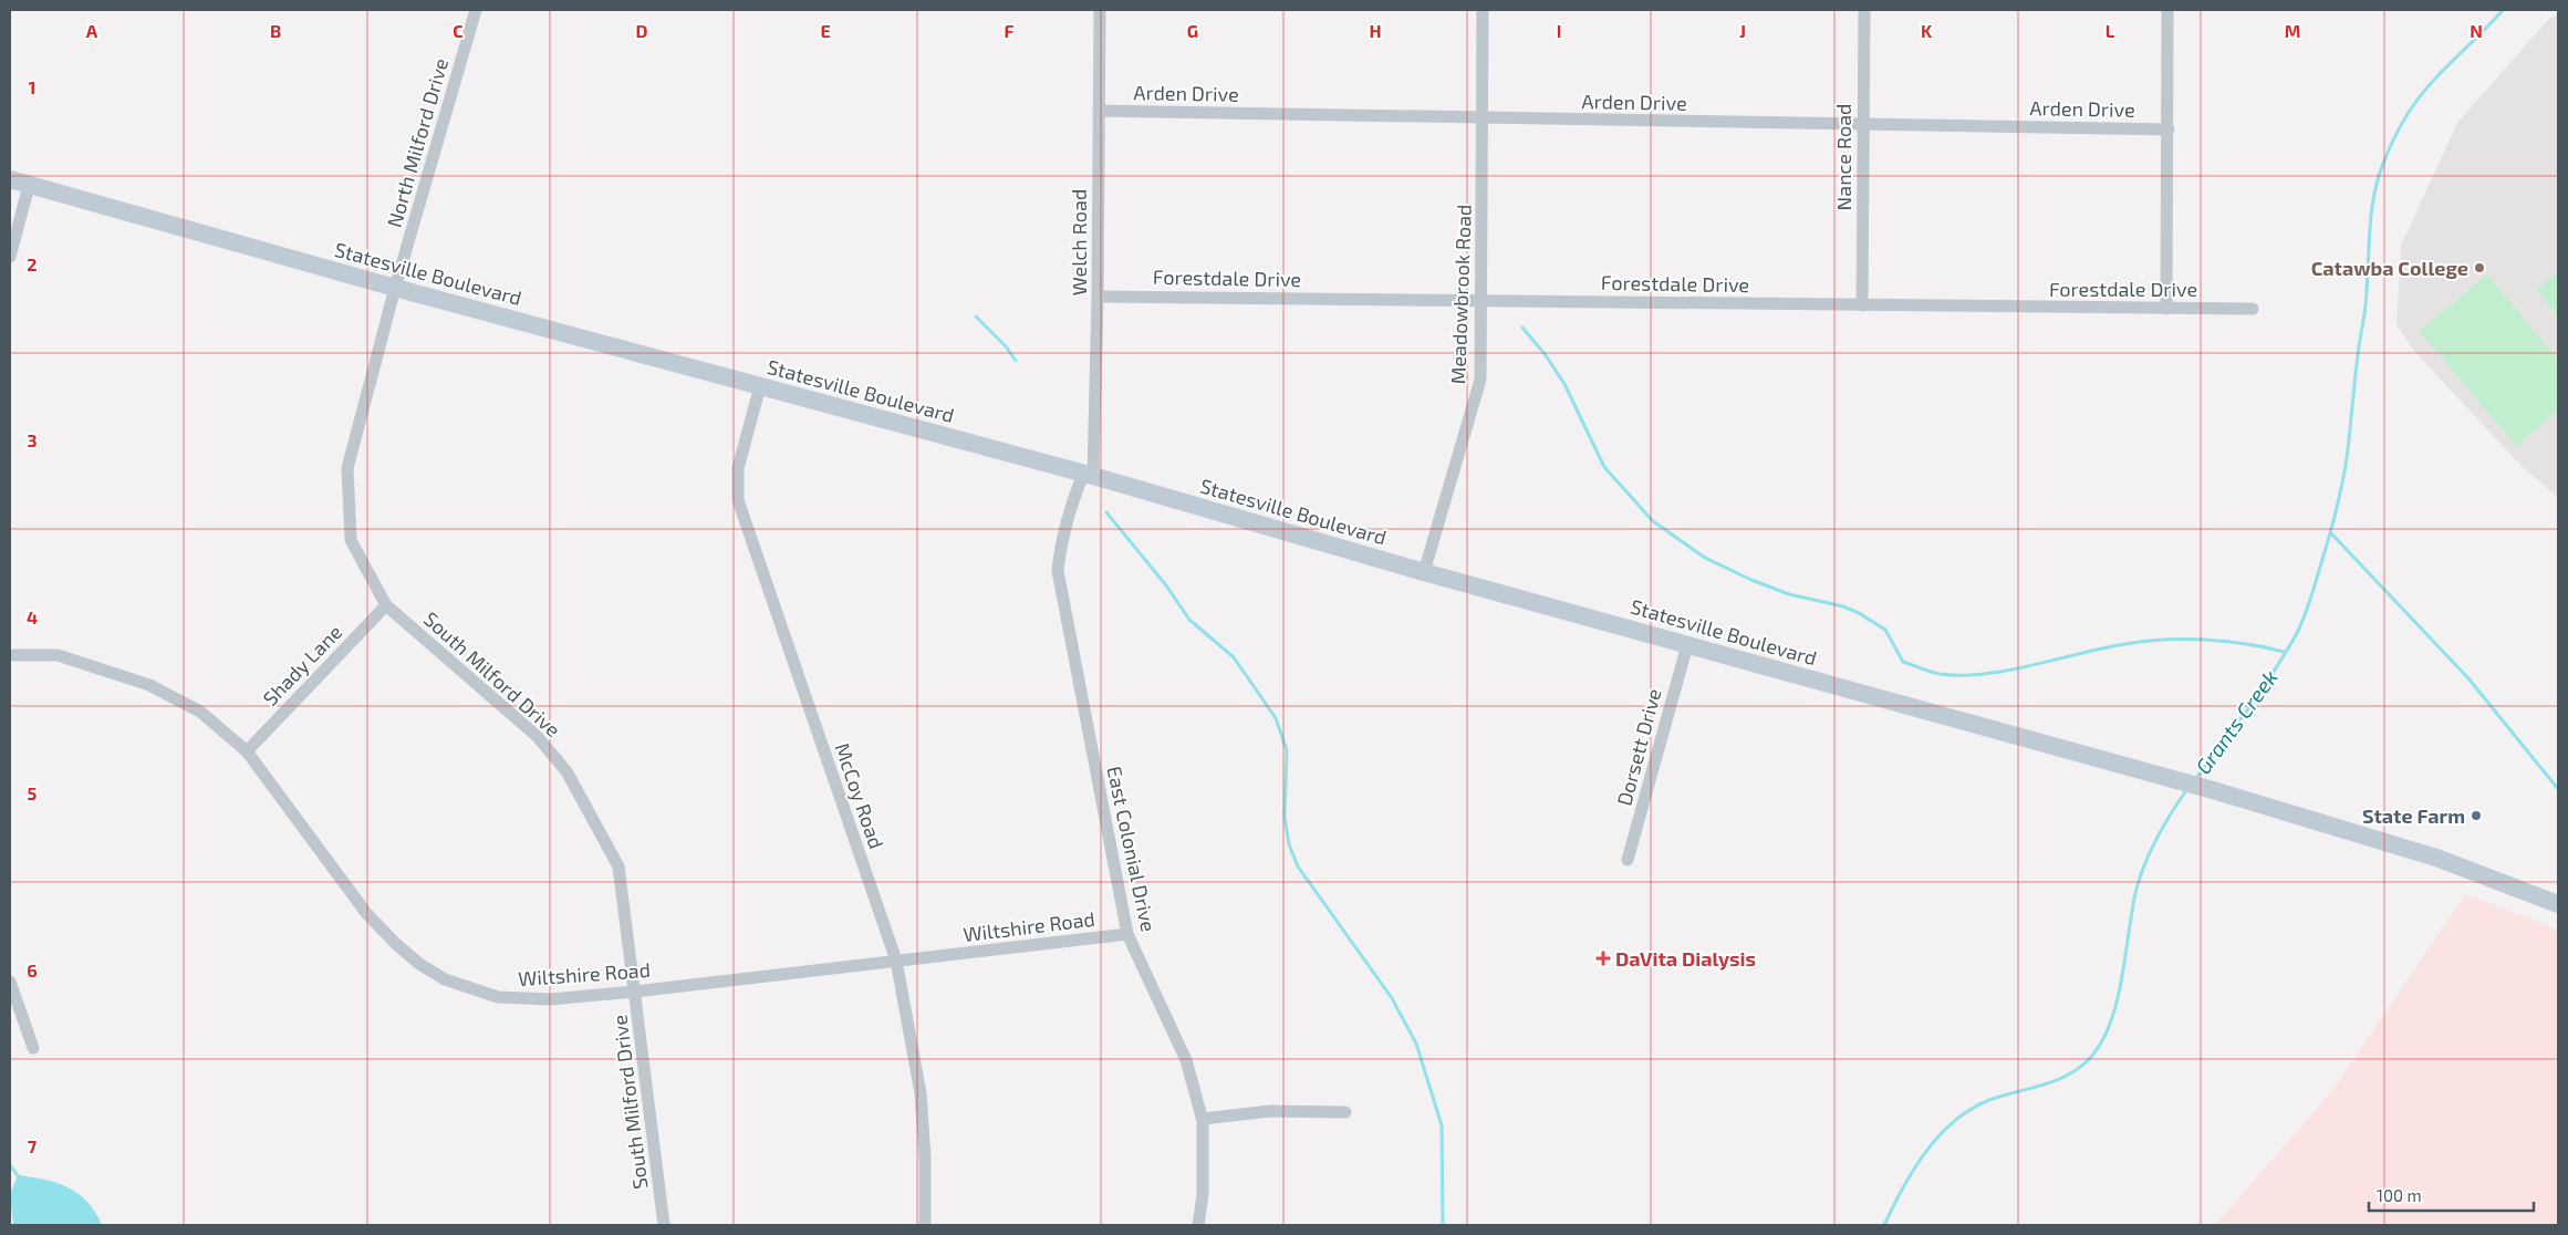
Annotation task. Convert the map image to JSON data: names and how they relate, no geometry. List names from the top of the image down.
{
  "streets": {
    "main road": ["Statesville Boulevard"],
    "street": [
      "Arden Drive",
      "North Milford Drive",
      "Nance Road",
      "Welch Road",
      "Forestdale Drive",
      "Meadowbrook Road",
      "Shady Lane",
      "South Milford Drive",
      "Dorsett Drive",
      "McCoy Road",
      "East Colonial Drive",
      "Wiltshire Road"
    ]
  },
  "crossings": [
    ["Arden Drive", "Nance Road"],
    ["Arden Drive", "Welch Road"],
    ["Arden Drive", "Meadowbrook Road"],
    ["North Milford Drive", "Statesville Boulevard"],
    ["North Milford Drive", "South Milford Drive"],
    ["Nance Road", "Forestdale Drive"],
    ["Welch Road", "Statesville Boulevard"],
    ["Welch Road", "Forestdale Drive"],
    ["Welch Road", "East Colonial Drive"],
    ["Statesville Boulevard", "Meadowbrook Road"],
    ["Statesville Boulevard", "South Milford Drive"],
    ["Statesville Boulevard", "Dorsett Drive"],
    ["Statesville Boulevard", "McCoy Road"],
    ["Statesville Boulevard", "East Colonial Drive"],
    ["Forestdale Drive", "Meadowbrook Road"],
    ["Shady Lane", "South Milford Drive"],
    ["Shady Lane", "Wiltshire Road"],
    ["South Milford Drive", "Wiltshire Road"],
    ["McCoy Road", "Wiltshire Road"],
    ["East Colonial Drive", "Wiltshire Road"]
  ],
  "water": ["Grants Creek"],
  "places": {
    "other": ["Catawba College", "State Farm"],
    "health": ["DaVita Dialysis"]
  },
  "scale_bar": "100 m",
  "grid": {
    "columns": [
      "A",
      "B",
      "C",
      "D",
      "E",
      "F",
      "G",
      "H",
      "I",
      "J",
      "K",
      "L",
      "M",
      "N"
    ],
    "rows": [
      "1",
      "2",
      "3",
      "4",
      "5",
      "6",
      "7"
    ]
  }
}
